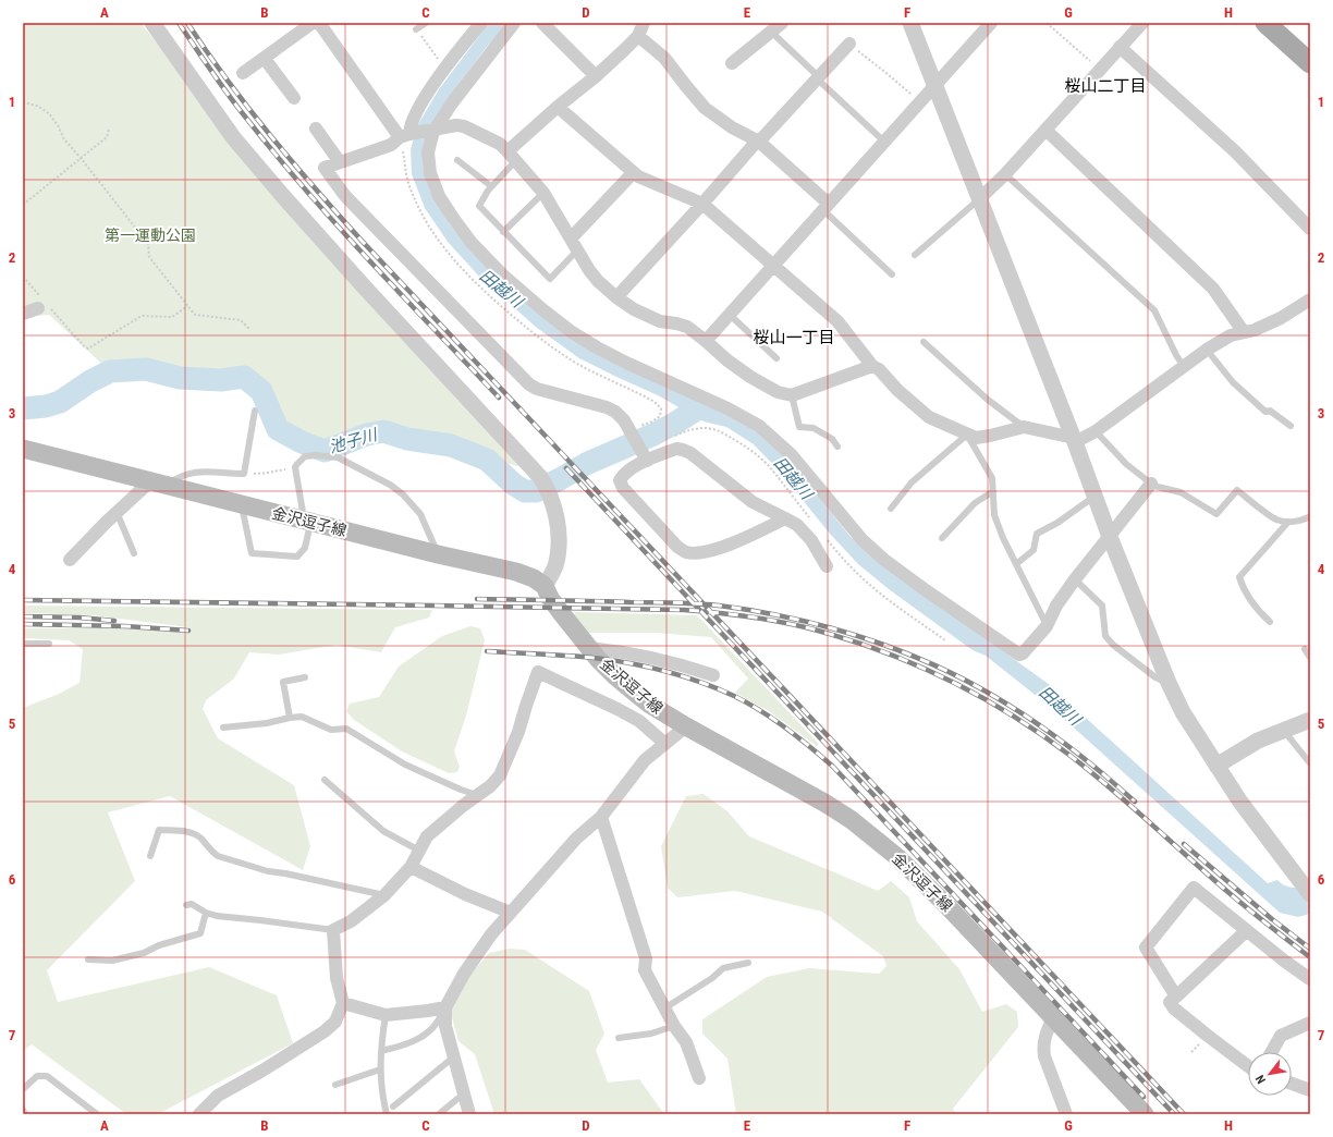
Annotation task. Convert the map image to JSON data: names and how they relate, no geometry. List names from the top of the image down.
{
  "streets": {
    "main road": ["金沢逗子線"]
  },
  "districts": ["桜山二丁目", "桜山一丁目"],
  "water": ["田越川", "池子川"],
  "parks": ["第一運動公園"],
  "north": "bottom left",
  "grid": {
    "columns": [
      "A",
      "B",
      "C",
      "D",
      "E",
      "F",
      "G",
      "H"
    ],
    "rows": [
      "1",
      "2",
      "3",
      "4",
      "5",
      "6",
      "7"
    ]
  }
}
